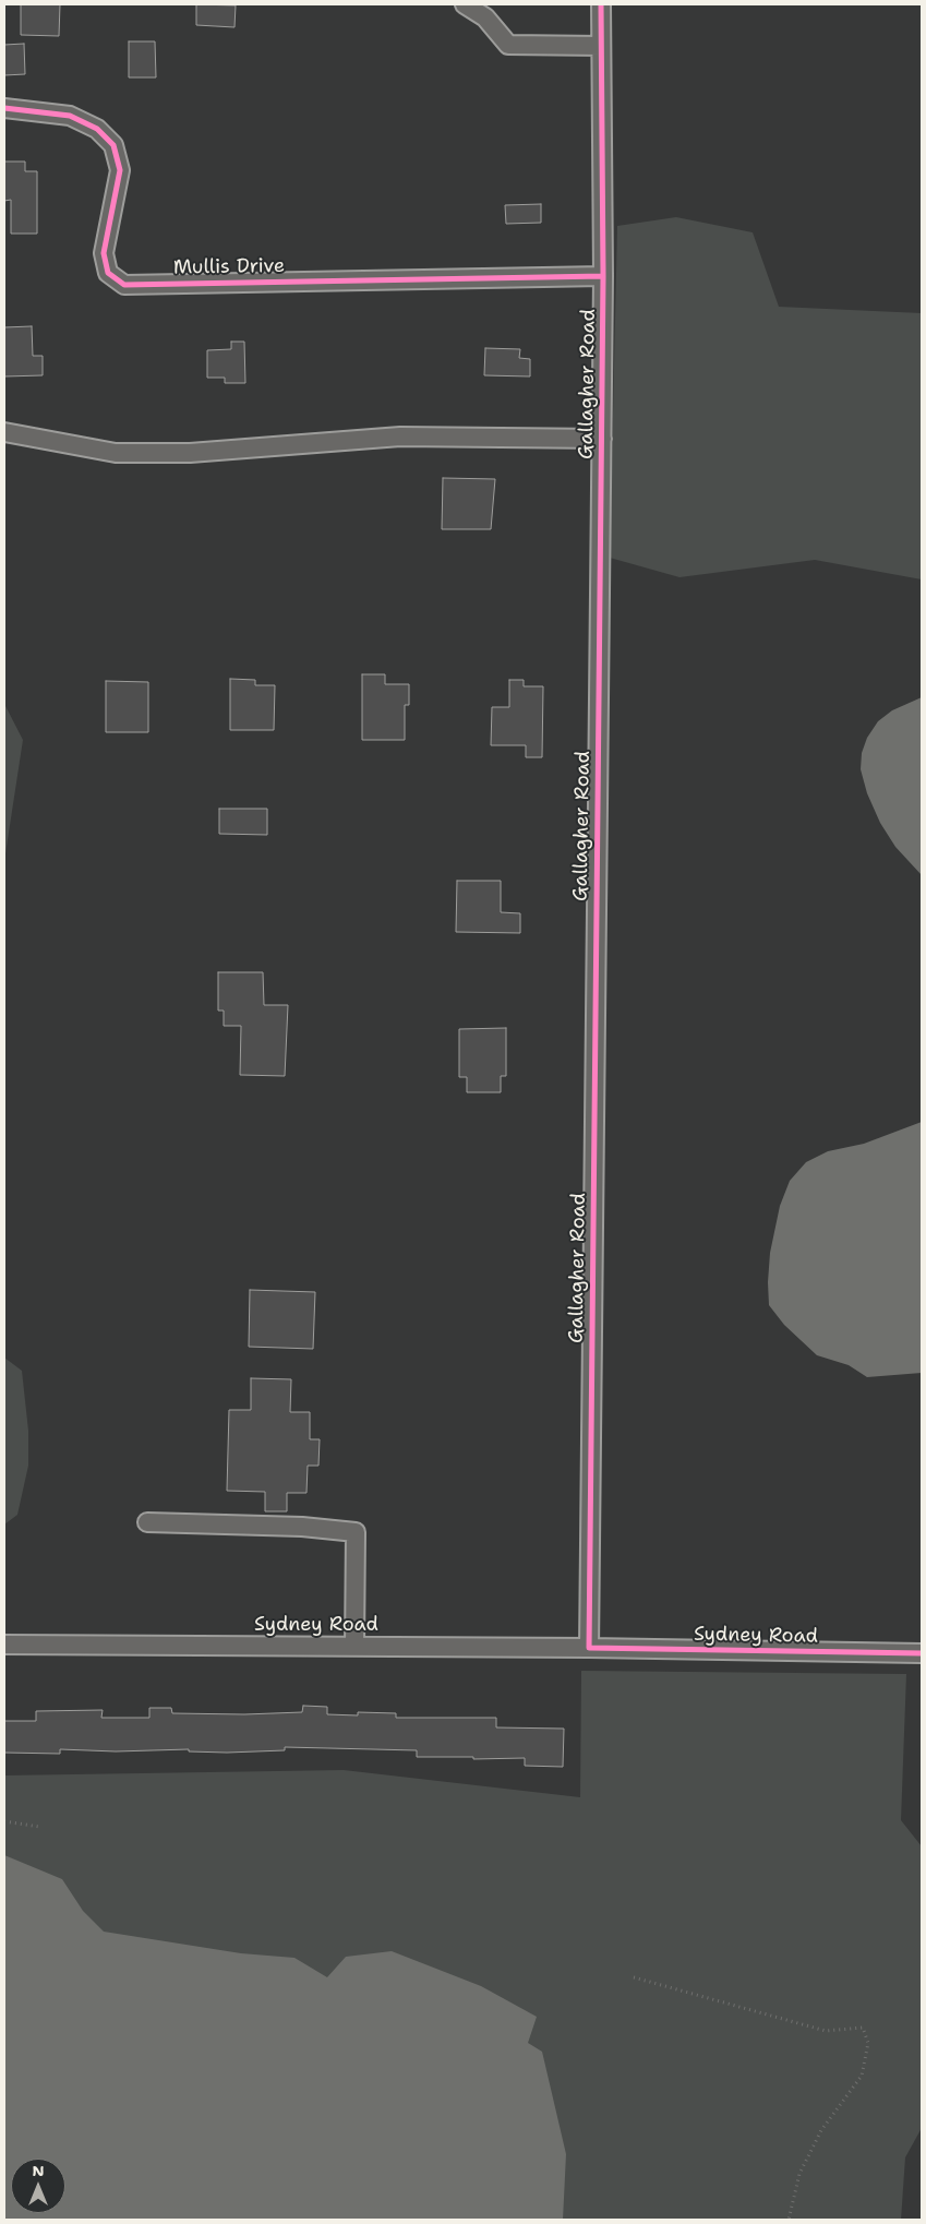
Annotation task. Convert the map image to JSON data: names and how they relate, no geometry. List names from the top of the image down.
{
  "streets": {
    "street": ["Mullis Drive", "Gallagher Road", "Sydney Road"]
  },
  "crossings": [
    ["Mullis Drive", "Gallagher Road"],
    ["Gallagher Road", "Sydney Road"]
  ],
  "north": "top"
}
